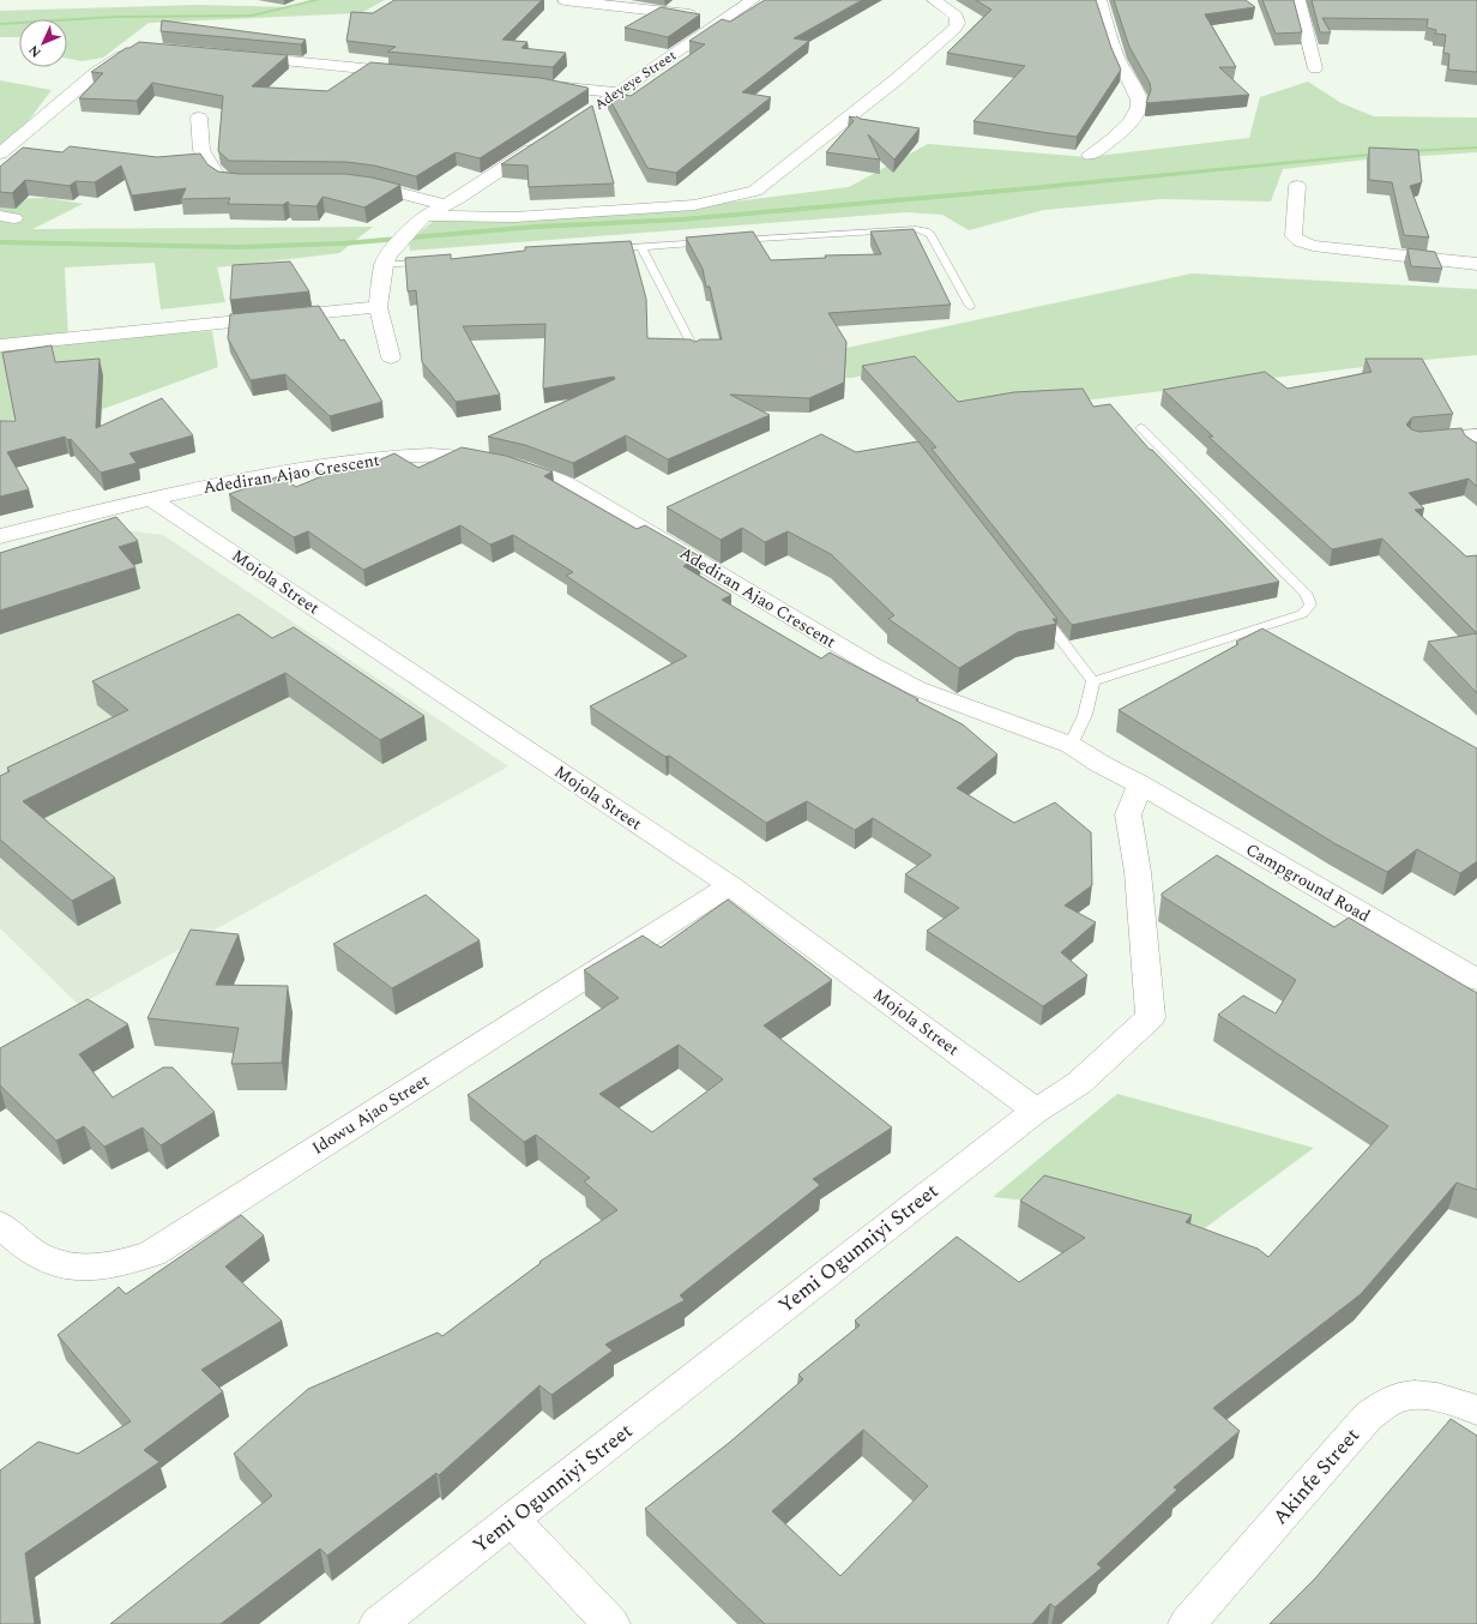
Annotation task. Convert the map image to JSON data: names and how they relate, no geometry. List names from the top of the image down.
{
  "streets": {
    "street": [
      "Adeyeye Street",
      "Adediran Ajao Crescent",
      "Mojola Street",
      "Campground Road",
      "Idowu Ajao Street",
      "Yemi Ogunniyi Street",
      "Akinfe Street"
    ]
  },
  "crossings": [
    ["Adediran Ajao Crescent", "Mojola Street"],
    ["Adediran Ajao Crescent", "Campground Road"],
    ["Adediran Ajao Crescent", "Yemi Ogunniyi Street"],
    ["Mojola Street", "Idowu Ajao Street"],
    ["Mojola Street", "Yemi Ogunniyi Street"],
    ["Campground Road", "Yemi Ogunniyi Street"]
  ],
  "north": "bottom left"
}
